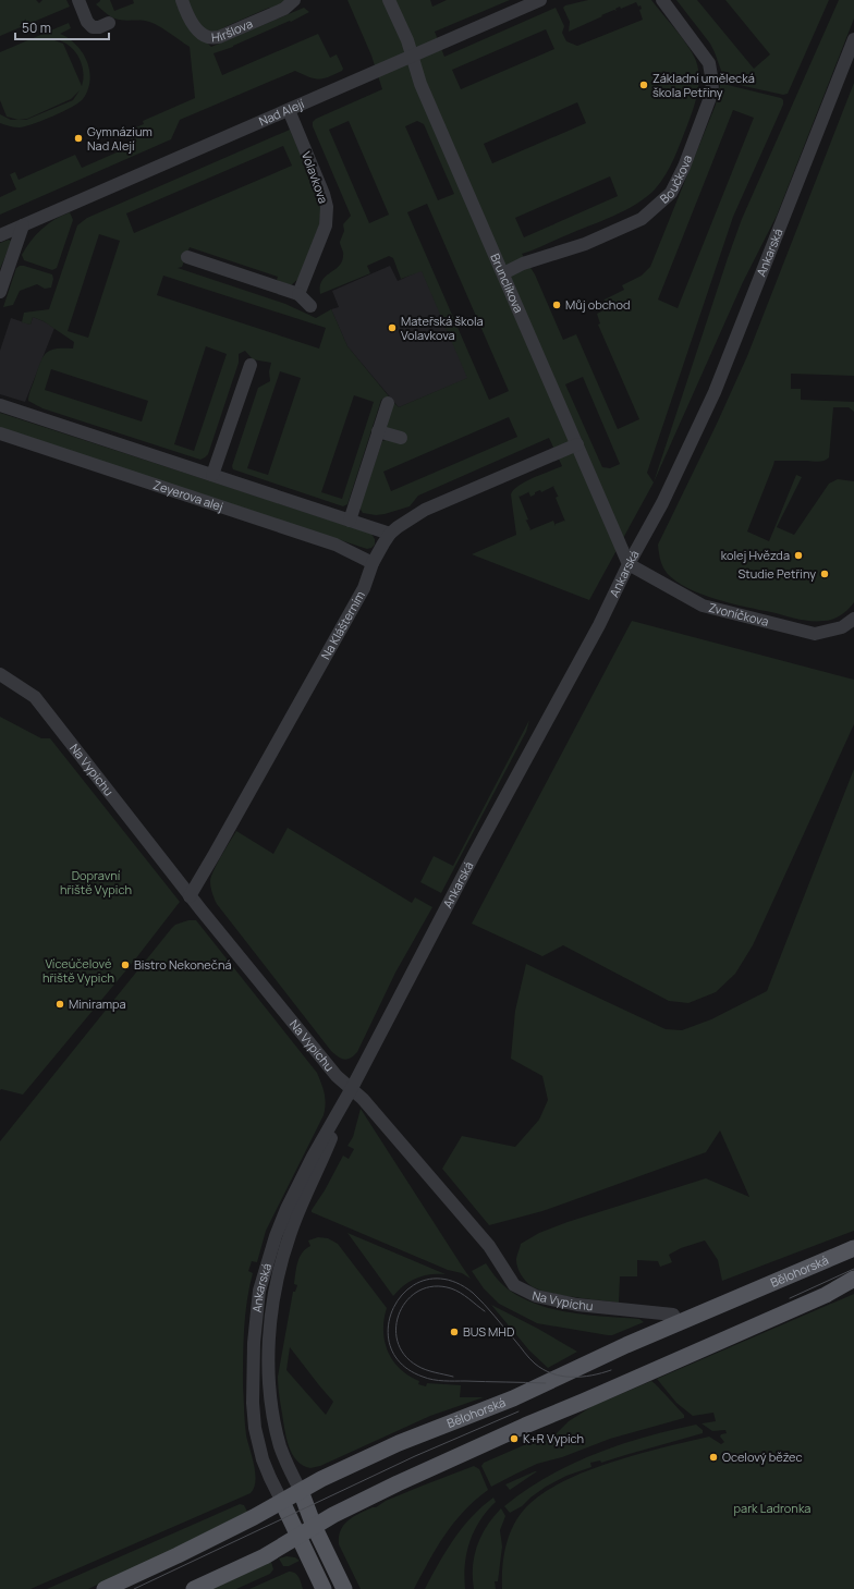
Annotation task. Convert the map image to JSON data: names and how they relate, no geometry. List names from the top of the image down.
{
  "streets": {
    "main road": ["Bělohorská"],
    "street": [
      "Hiršlova",
      "Nad Alejí",
      "Volavkova",
      "Boučkova",
      "Ankarská",
      "Brunclíkova",
      "Zeyerova alej",
      "Zvoníčkova",
      "Na Klášterním",
      "Na Vypichu"
    ]
  },
  "crossings": [
    ["Nad Alejí", "Volavkova"],
    ["Nad Alejí", "Brunclíkova"],
    ["Boučkova", "Brunclíkova"],
    ["Ankarská", "Brunclíkova"],
    ["Ankarská", "Zvoníčkova"],
    ["Ankarská", "Na Vypichu"],
    ["Ankarská", "Bělohorská"],
    ["Brunclíkova", "Zvoníčkova"],
    ["Brunclíkova", "Na Klášterním"],
    ["Zeyerova alej", "Na Klášterním"],
    ["Na Klášterním", "Na Vypichu"],
    ["Na Vypichu", "Bělohorská"]
  ],
  "parks": ["Dopravní hřiště Vypich", "Víceúčelové hřiště Vypich", "park Ladronka"],
  "places": [
    "Základní umělecká škola Petřiny",
    "Gymnázium Nad Alejí",
    "Můj obchod",
    "Mateřská škola Volavkova",
    "kolej Hvězda",
    "Studie Petřiny",
    "Bistro Nekonečná",
    "Minirampa",
    "BUS MHD",
    "K+R Vypich",
    "Ocelový běžec"
  ],
  "scale_bar": "50 m"
}
